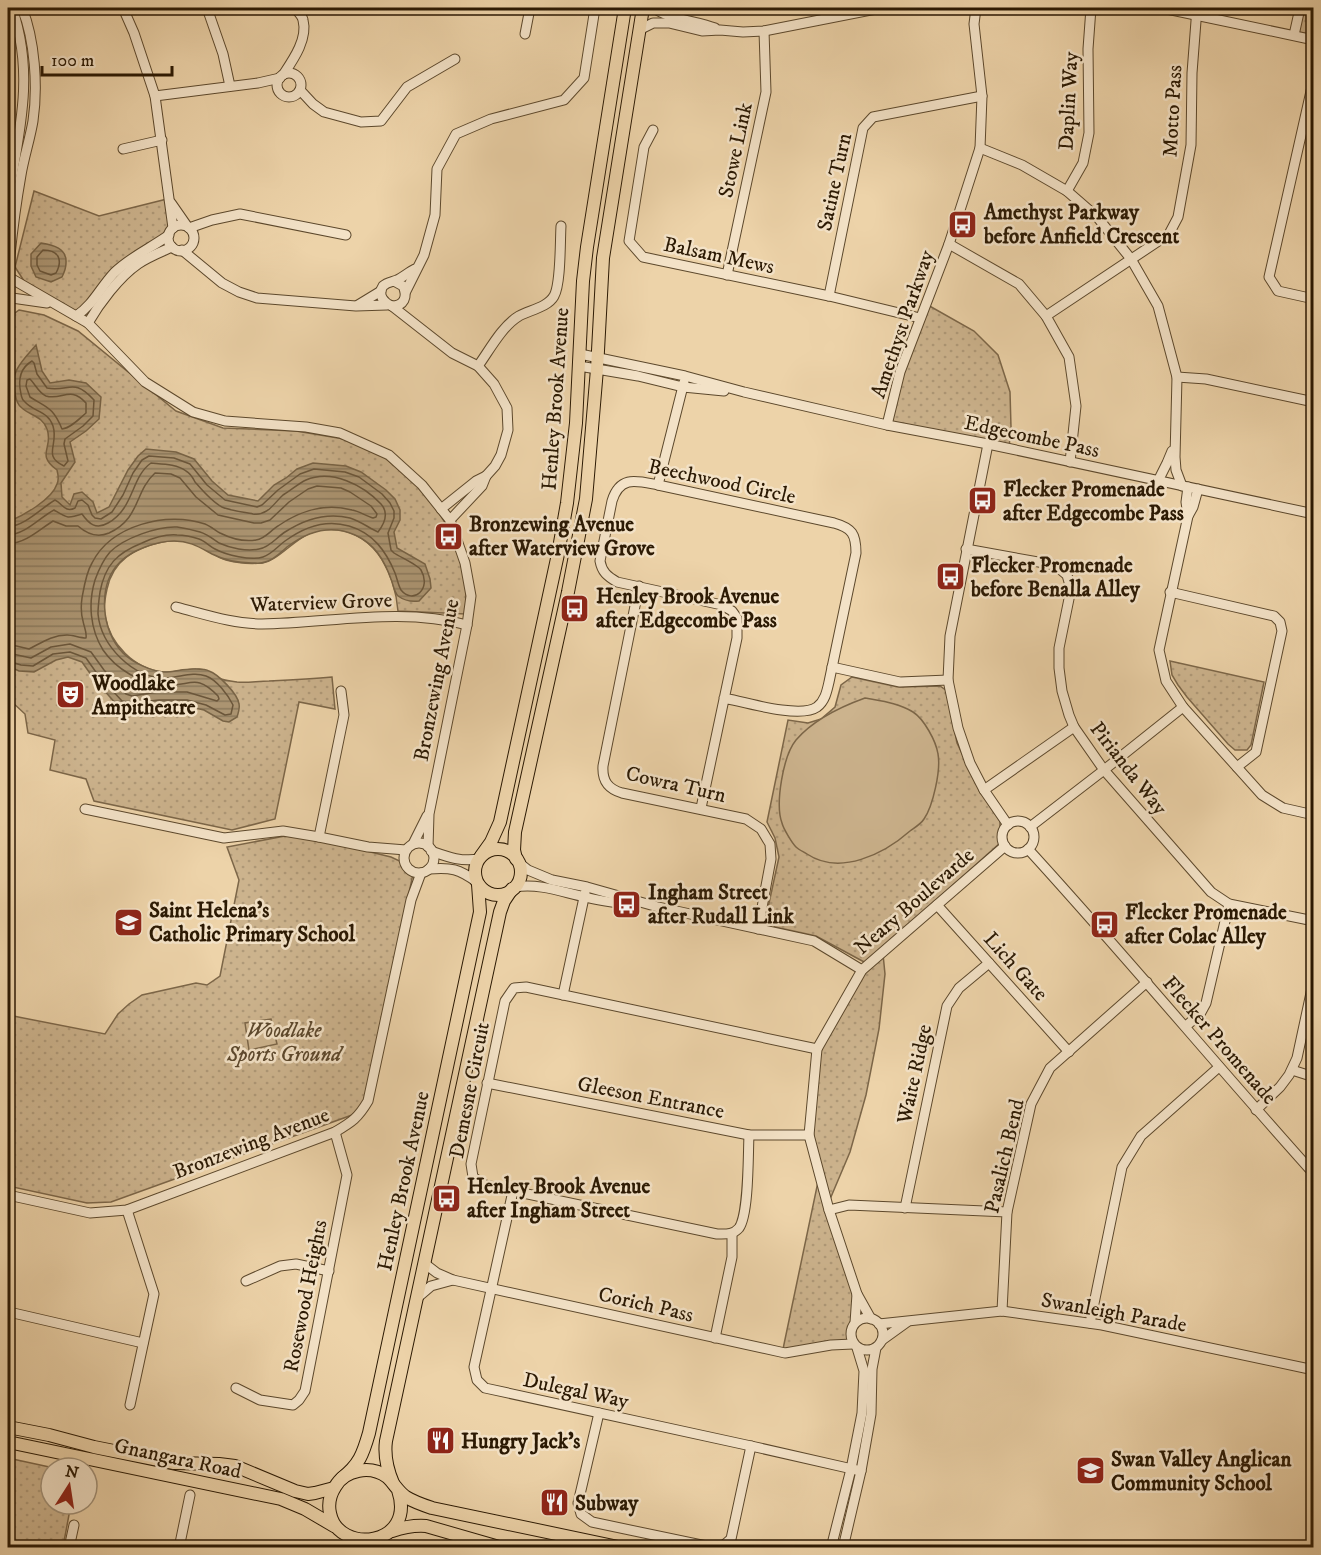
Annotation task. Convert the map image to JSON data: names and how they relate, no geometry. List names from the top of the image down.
{
  "streets": {
    "main road": ["Henley Brook Avenue", "Gnangara Road"],
    "street": [
      "Daplin Way",
      "Motto Pass",
      "Stowe Link",
      "Satine Turn",
      "Balsam Mews",
      "Amethyst Parkway",
      "Edgecombe Pass",
      "Beechwood Circle",
      "Waterview Grove",
      "Bronzewing Avenue",
      "Pirianda Way",
      "Cowra Turn",
      "Neary Boulevarde",
      "Lich Gate",
      "Flecker Promenade",
      "Waite Ridge",
      "Demesne Circuit",
      "Gleeson Entrance",
      "Pasalich Bend",
      "Rosewood Heights",
      "Corich Pass",
      "Swanleigh Parade",
      "Dulegal Way"
    ]
  },
  "crossings": [
    ["Stowe Link", "Balsam Mews"],
    ["Satine Turn", "Balsam Mews"],
    ["Satine Turn", "Amethyst Parkway"],
    ["Balsam Mews", "Amethyst Parkway"],
    ["Amethyst Parkway", "Edgecombe Pass"],
    ["Henley Brook Avenue", "Edgecombe Pass"],
    ["Henley Brook Avenue", "Corich Pass"],
    ["Henley Brook Avenue", "Gnangara Road"],
    ["Beechwood Circle", "Cowra Turn"],
    ["Waterview Grove", "Bronzewing Avenue"],
    ["Bronzewing Avenue", "Rosewood Heights"],
    ["Neary Boulevarde", "Lich Gate"],
    ["Neary Boulevarde", "Flecker Promenade"],
    ["Neary Boulevarde", "Demesne Circuit"],
    ["Neary Boulevarde", "Gleeson Entrance"],
    ["Neary Boulevarde", "Corich Pass"],
    ["Neary Boulevarde", "Swanleigh Parade"],
    ["Lich Gate", "Waite Ridge"],
    ["Lich Gate", "Pasalich Bend"],
    ["Flecker Promenade", "Pasalich Bend"],
    ["Demesne Circuit", "Gleeson Entrance"],
    ["Demesne Circuit", "Dulegal Way"],
    ["Pasalich Bend", "Swanleigh Parade"],
    ["Corich Pass", "Swanleigh Parade"],
    ["Corich Pass", "Dulegal Way"]
  ],
  "parks": ["Woodlake Sports Ground"],
  "places": {
    "bus stop": [
      "Amethyst Parkway before Anfield Crescent",
      "Flecker Promenade after Edgecombe Pass",
      "Bronzewing Avenue after Waterview Grove",
      "Flecker Promenade before Benalla Alley",
      "Henley Brook Avenue after Edgecombe Pass",
      "Ingham Street after Rudall Link",
      "Flecker Promenade after Colac Alley",
      "Henley Brook Avenue after Ingham Street"
    ],
    "theatre": ["Woodlake Ampitheatre"],
    "school or university": ["Saint Helena's Catholic Primary School", "Swan Valley Anglican Community School"],
    "restaurant": ["Hungry Jack's", "Subway"]
  },
  "scale_bar": "100 m",
  "north": "top"
}
